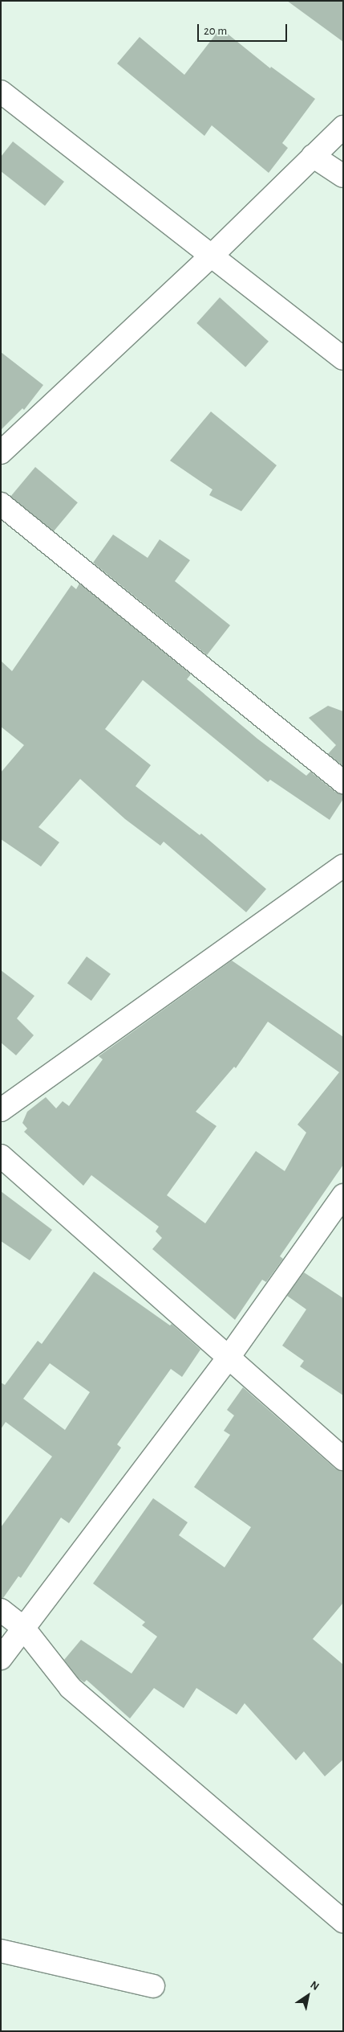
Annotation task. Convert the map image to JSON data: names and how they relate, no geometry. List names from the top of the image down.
{
  "scale_bar": "20 m",
  "north": "top right"
}
